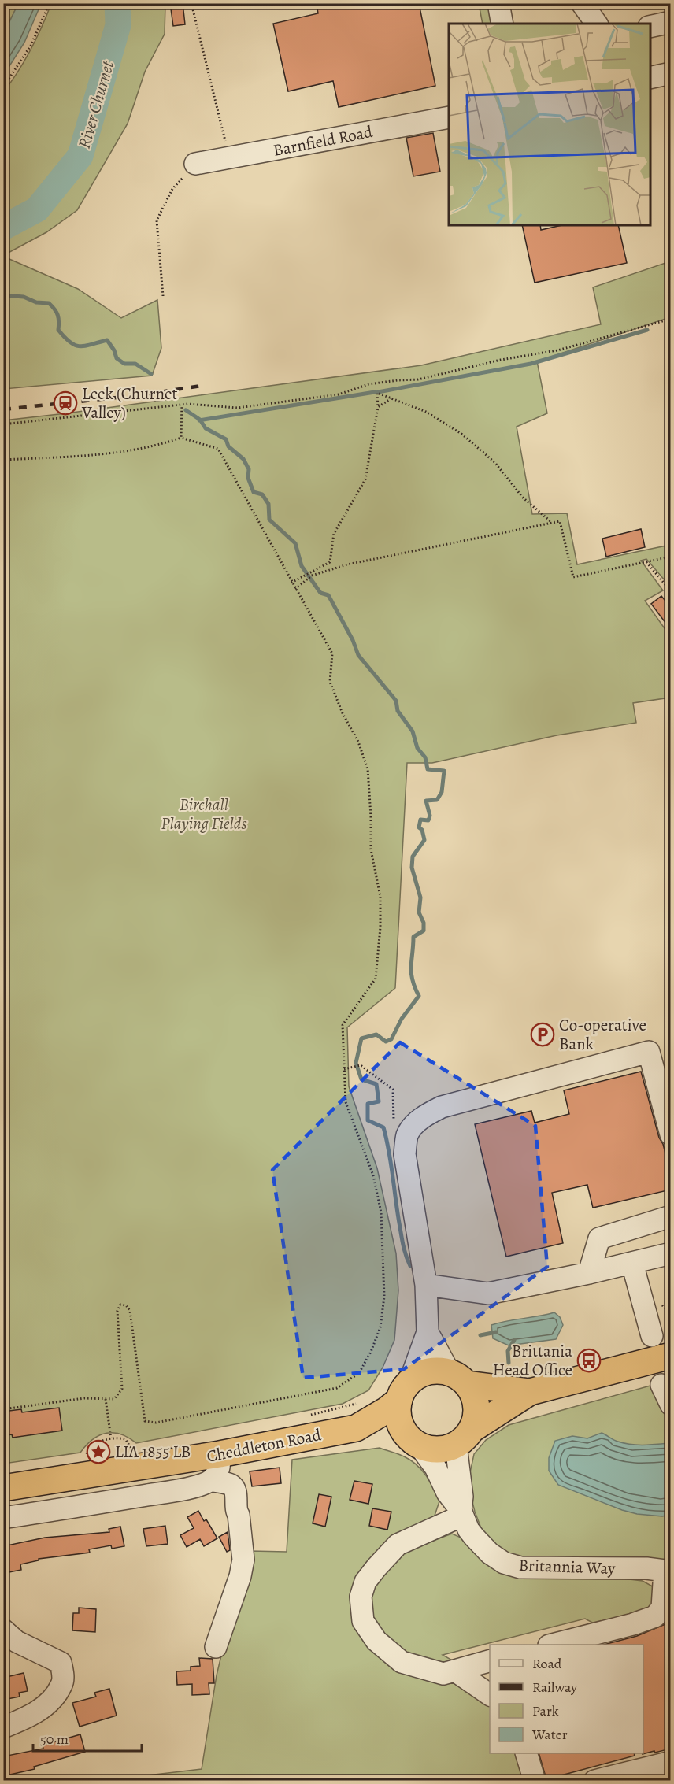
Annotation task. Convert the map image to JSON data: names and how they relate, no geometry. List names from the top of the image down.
{
  "streets": {
    "highway": ["Cheddleton Road"],
    "street": ["Barnfield Road", "Britannia Way"]
  },
  "crossings": [
    ["Cheddleton Road", "Britannia Way"]
  ],
  "water": ["River Churnet"],
  "parks": ["Birchall Playing Fields"],
  "places": {
    "station": ["Leek (Churnet Valley)"],
    "parking": ["Co-operative Bank"],
    "bus stop": ["Brittania Head Office"],
    "place": ["LIA 1855 LB"]
  },
  "legend": [
    "Road",
    "Railway",
    "Park",
    "Water"
  ],
  "scale_bar": "50 m"
}
